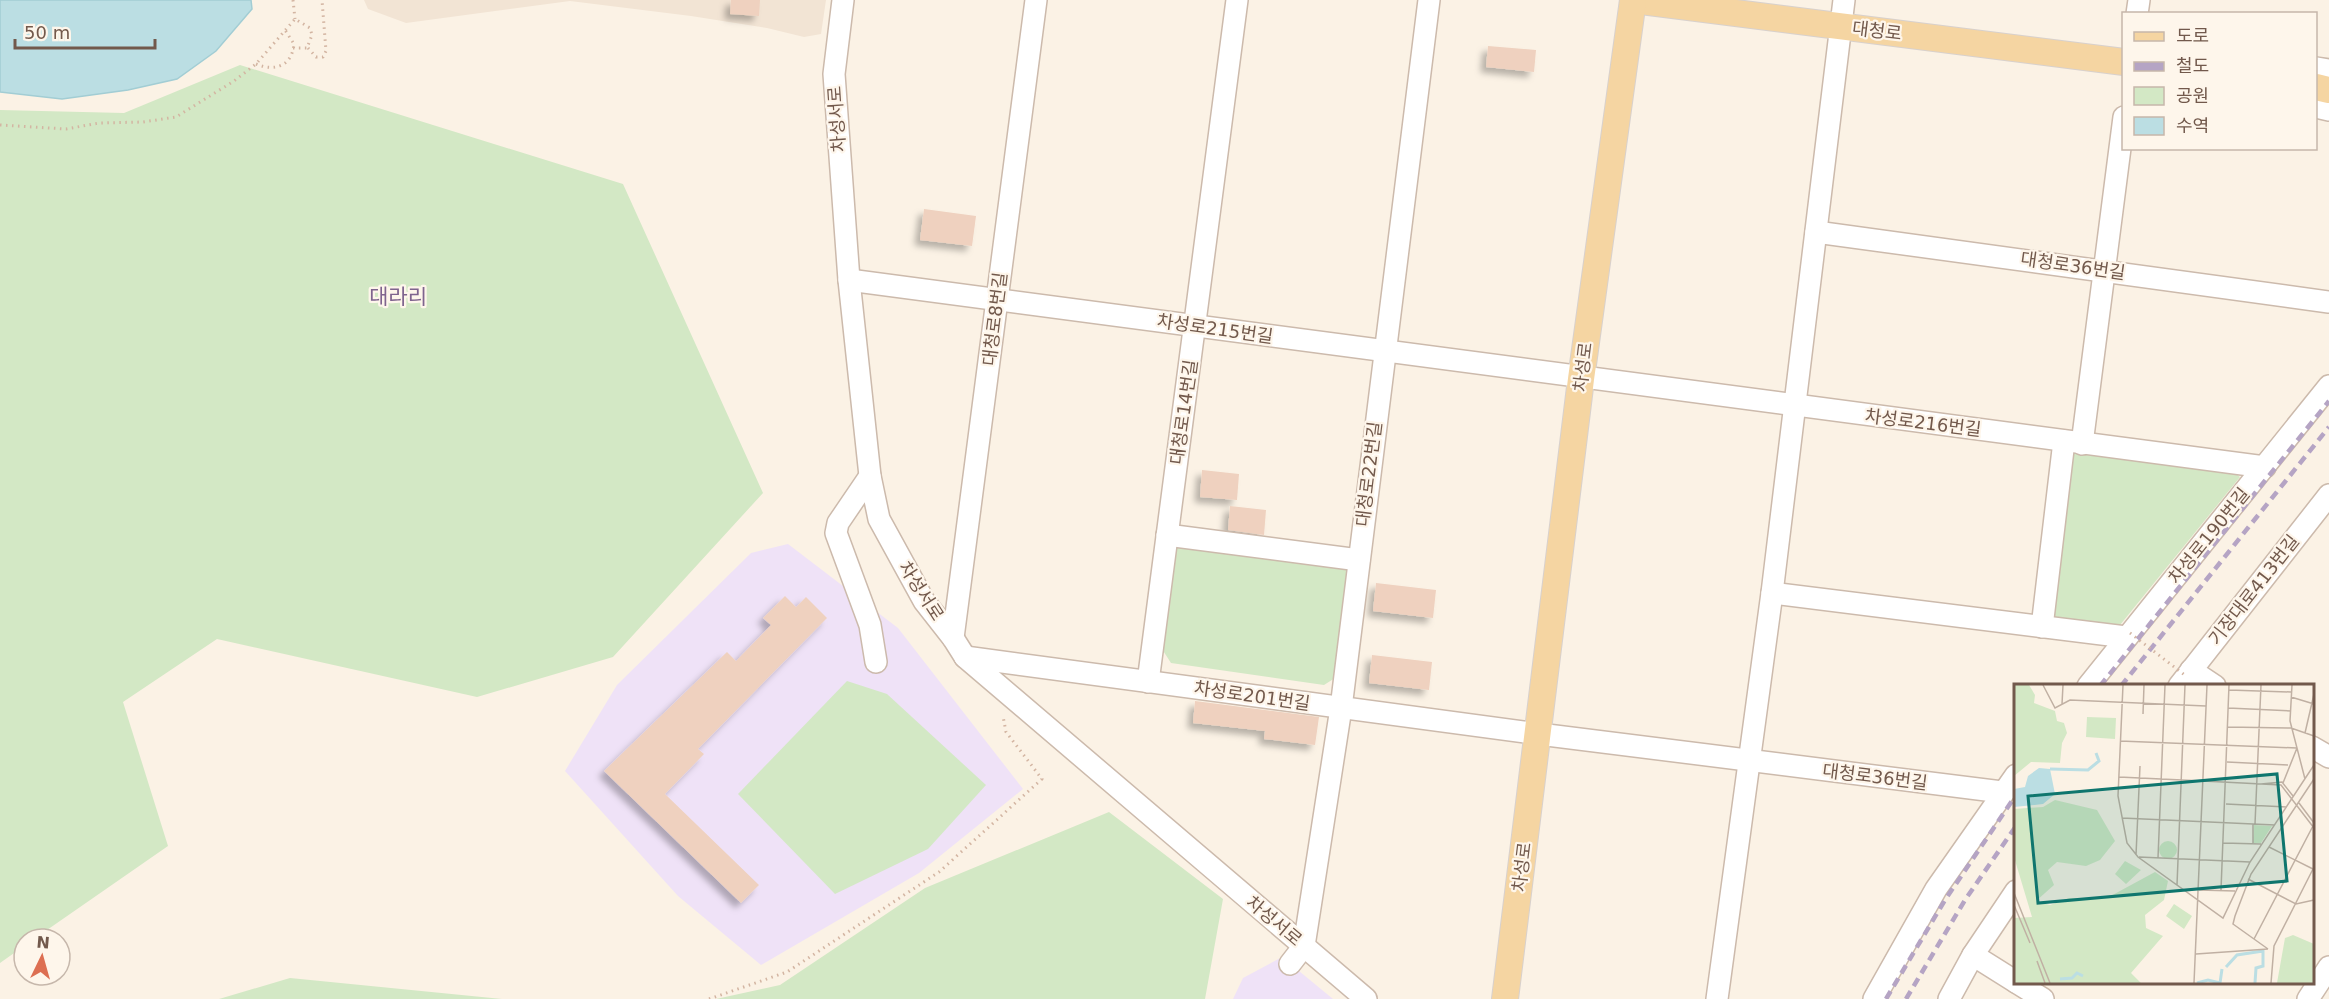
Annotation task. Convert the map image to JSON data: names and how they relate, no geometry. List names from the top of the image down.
{
  "streets": {
    "main road": ["대청로", "차성로"],
    "street": [
      "차성서로",
      "대청로36번길",
      "대청로8번길",
      "차성로215번길",
      "대청로14번길",
      "차성로216번길",
      "대청로22번길",
      "차성로190번길",
      "기장대로413번길",
      "차성로201번길"
    ]
  },
  "crossings": [
    ["대청로", "차성로"],
    ["차성서로", "대청로8번길"],
    ["차성서로", "차성로215번길"],
    ["차성서로", "대청로22번길"],
    ["차성서로", "차성로201번길"],
    ["대청로8번길", "차성로215번길"],
    ["차성로215번길", "차성로"],
    ["차성로215번길", "대청로14번길"],
    ["차성로215번길", "차성로216번길"],
    ["차성로215번길", "대청로22번길"],
    ["차성로", "차성로216번길"],
    ["차성로", "차성로201번길"],
    ["대청로14번길", "차성로201번길"],
    ["차성로216번길", "차성로190번길"],
    ["대청로22번길", "차성로201번길"]
  ],
  "districts": ["대라리"],
  "legend": [
    "도로",
    "철도",
    "공원",
    "수역"
  ],
  "scale_bar": "50 m",
  "north": "top"
}
